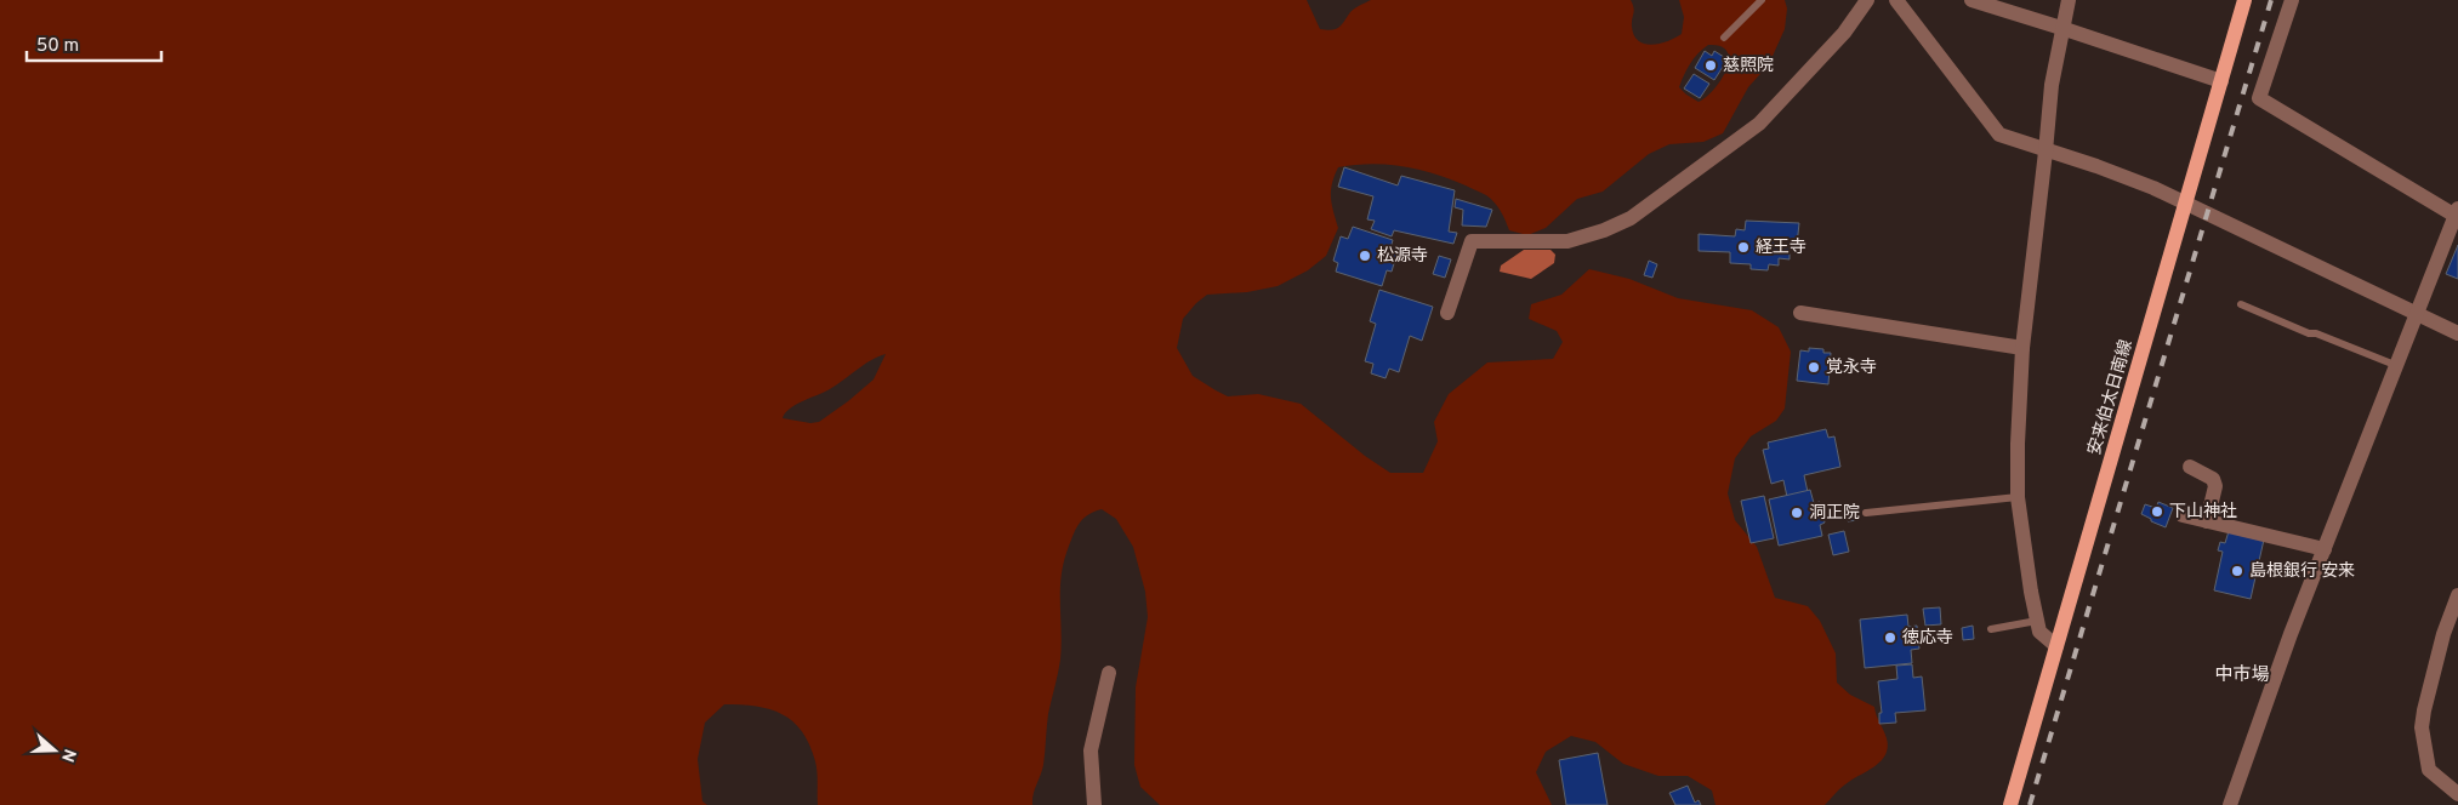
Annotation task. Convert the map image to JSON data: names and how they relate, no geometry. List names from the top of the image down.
{
  "streets": {
    "main road": ["安来伯太日南線"]
  },
  "districts": ["中市場"],
  "places": [
    "慈照院",
    "経王寺",
    "松源寺",
    "覚永寺",
    "下山神社",
    "洞正院",
    "島根銀行 安来",
    "徳応寺"
  ],
  "scale_bar": "50 m",
  "north": "right"
}
